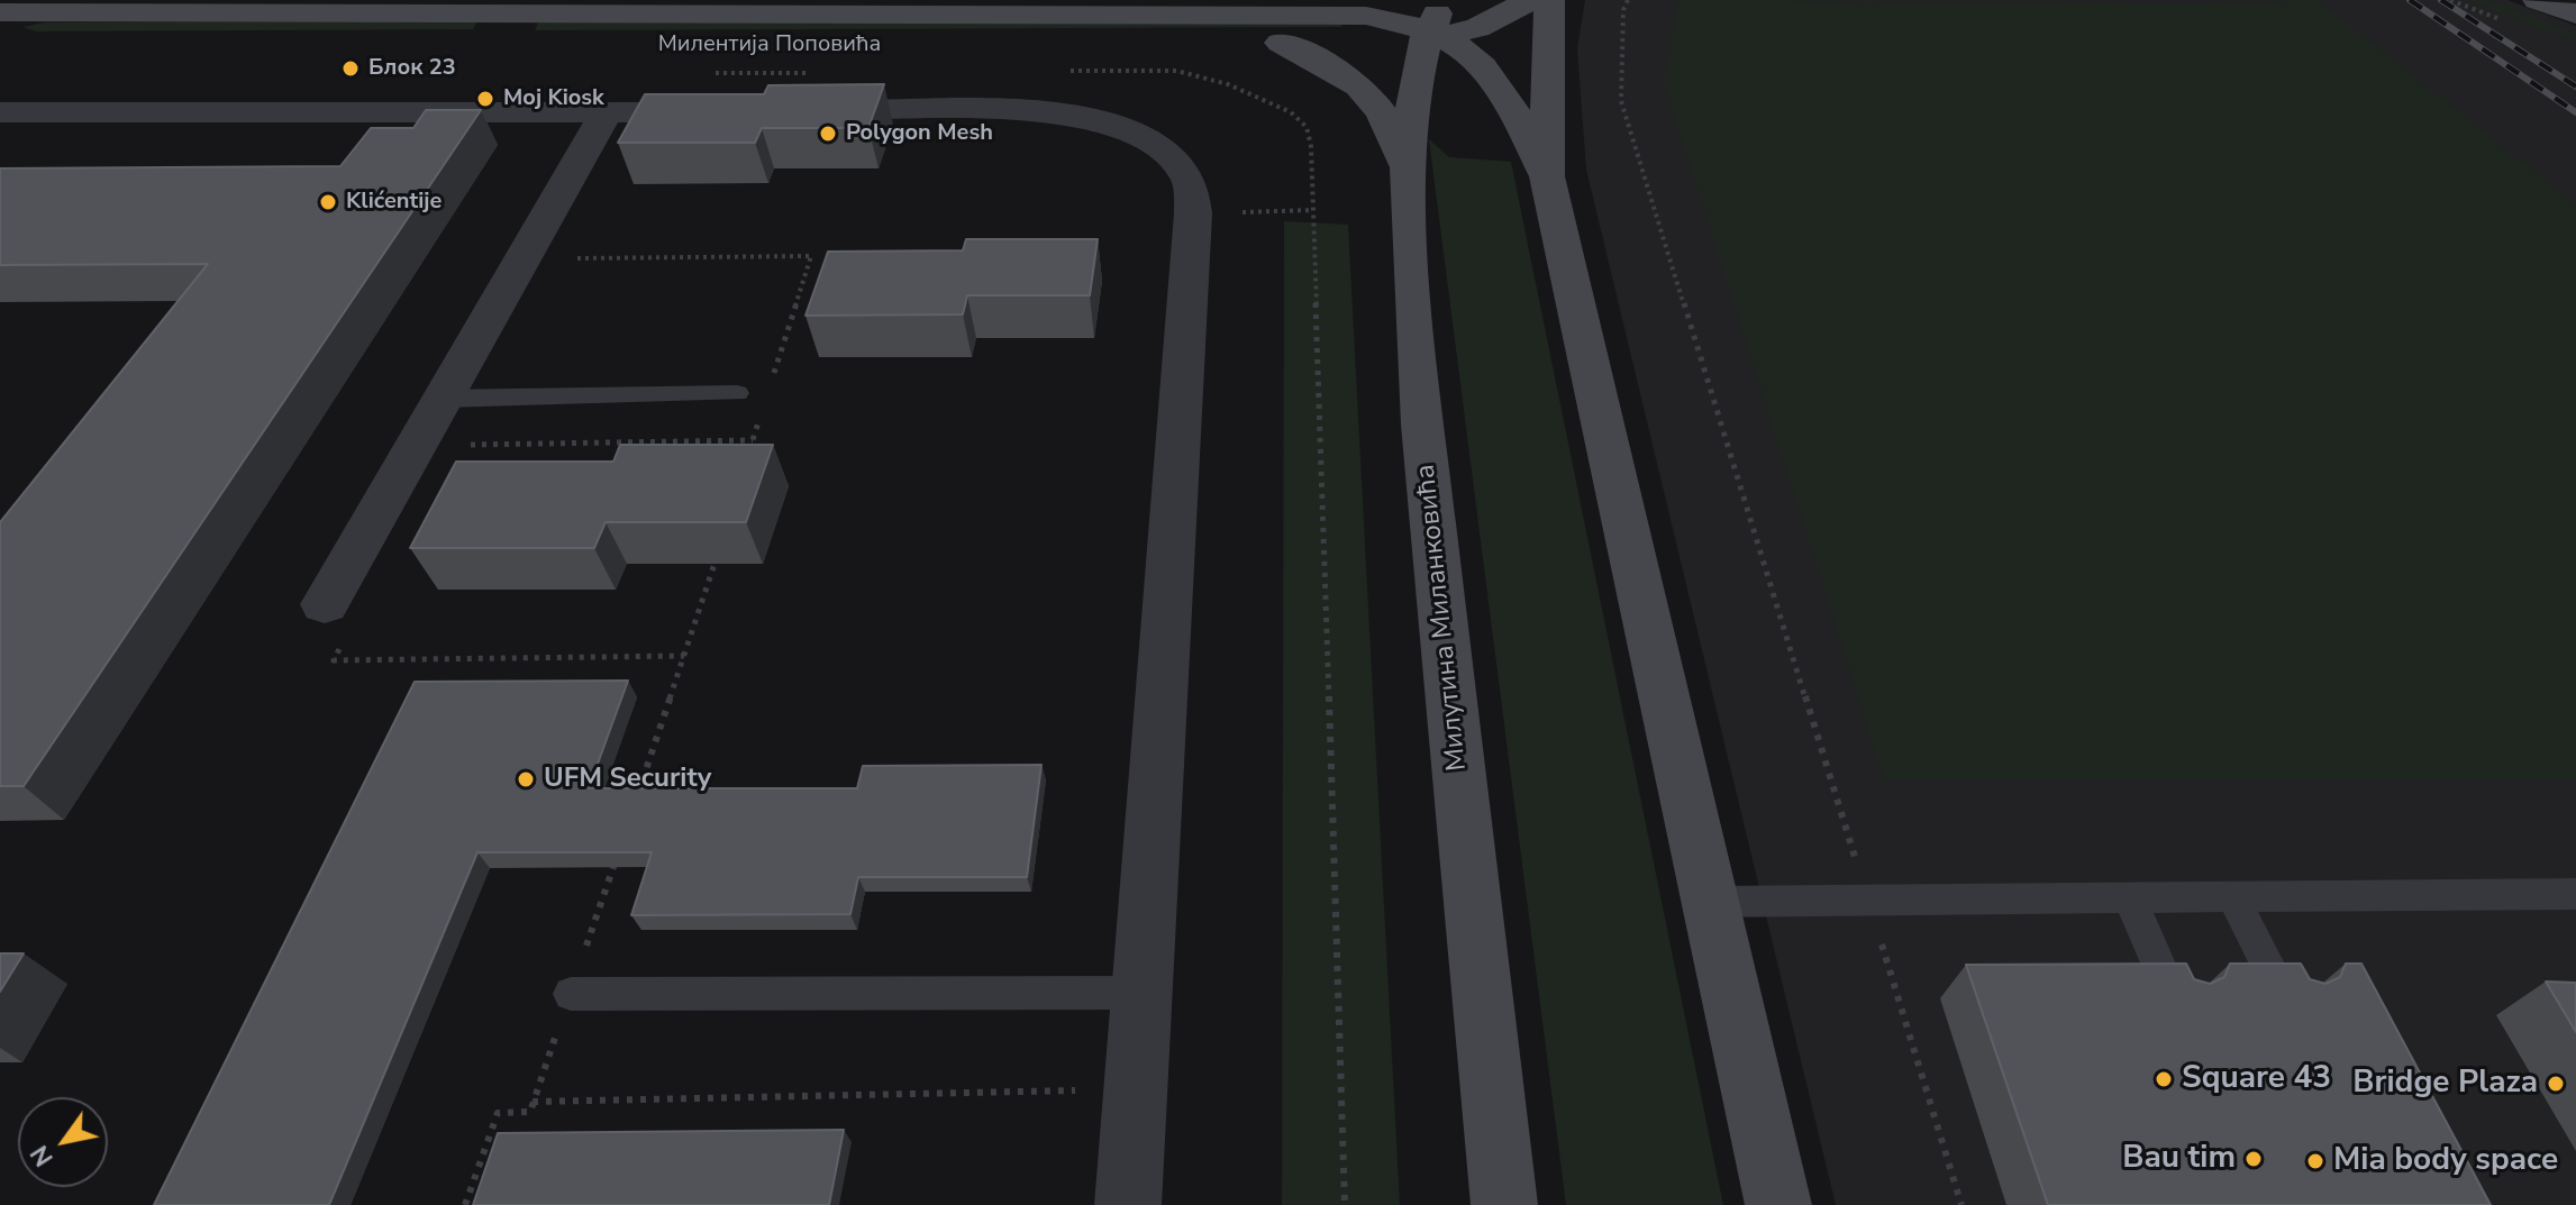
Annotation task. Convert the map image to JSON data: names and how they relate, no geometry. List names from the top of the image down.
{
  "streets": {
    "street": ["Милентија Поповића", "Милутина Миланковића"]
  },
  "crossings": [
    ["Милентија Поповића", "Милутина Миланковића"]
  ],
  "places": [
    "Блок 23",
    "Moj Kiosk",
    "Polygon Mesh",
    "Klićentije",
    "UFM Security",
    "Square 43",
    "Bridge Plaza",
    "Bau tim",
    "Mia body space"
  ],
  "north": "bottom left"
}
